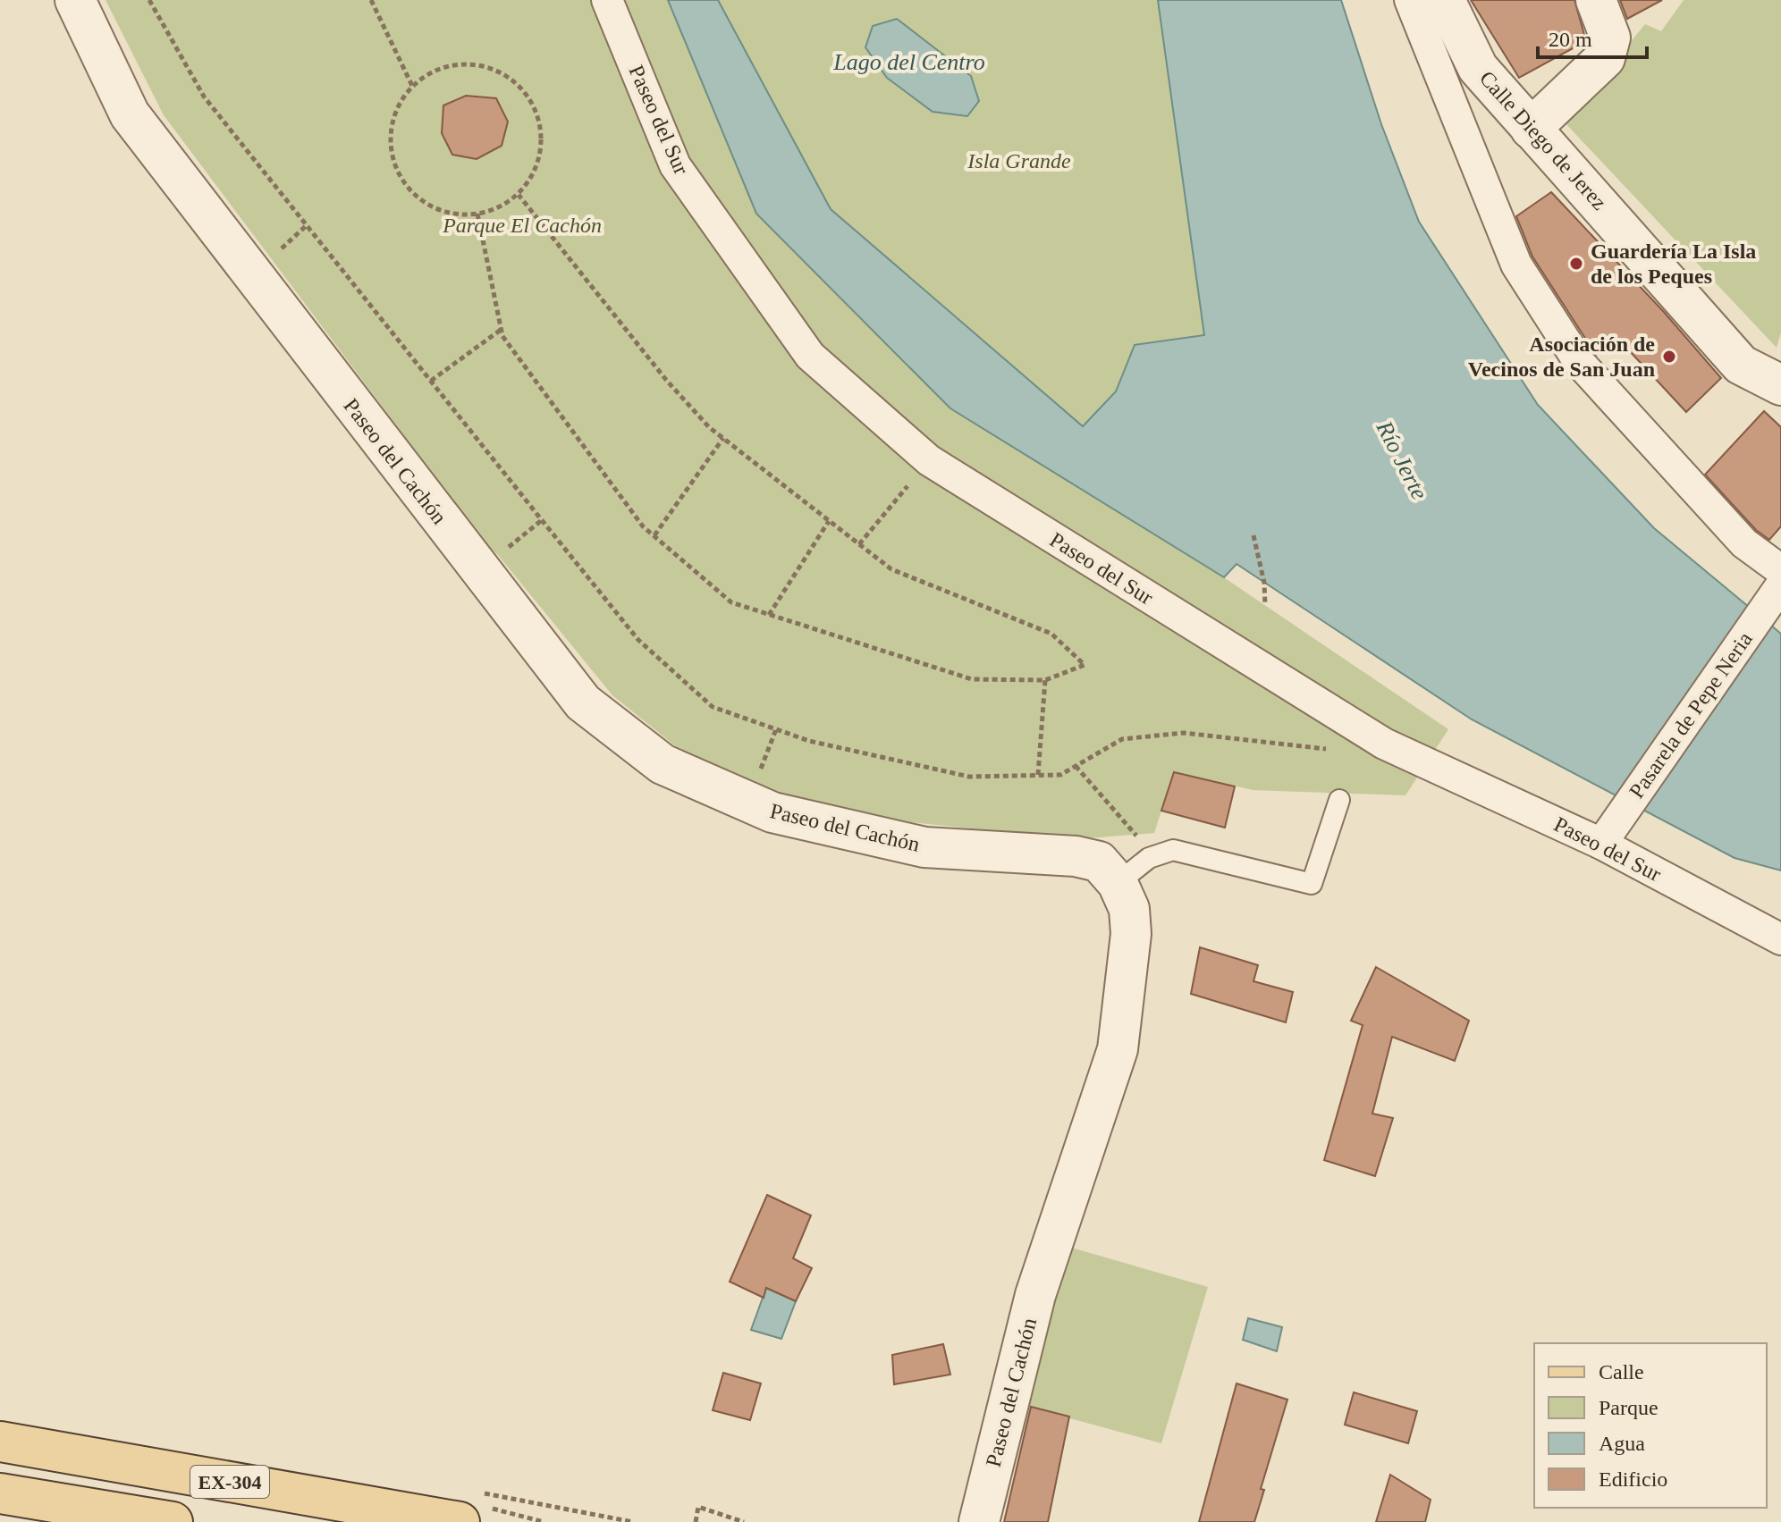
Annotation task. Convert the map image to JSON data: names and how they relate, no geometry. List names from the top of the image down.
{
  "streets": {
    "main road": ["EX-304"],
    "street": [
      "Paseo del Sur",
      "Calle Diego de Jerez",
      "Paseo del Cachón",
      "Pasarela de Pepe Neria"
    ]
  },
  "crossings": [
    ["Paseo del Sur", "Pasarela de Pepe Neria"]
  ],
  "water": ["Lago del Centro", "Río Jerte"],
  "parks": ["Isla Grande", "Parque El Cachón"],
  "places": ["Guardería La Isla de los Peques", "Asociación de Vecinos de San Juan"],
  "legend": [
    "Calle",
    "Parque",
    "Agua",
    "Edificio"
  ],
  "scale_bar": "20 m"
}
